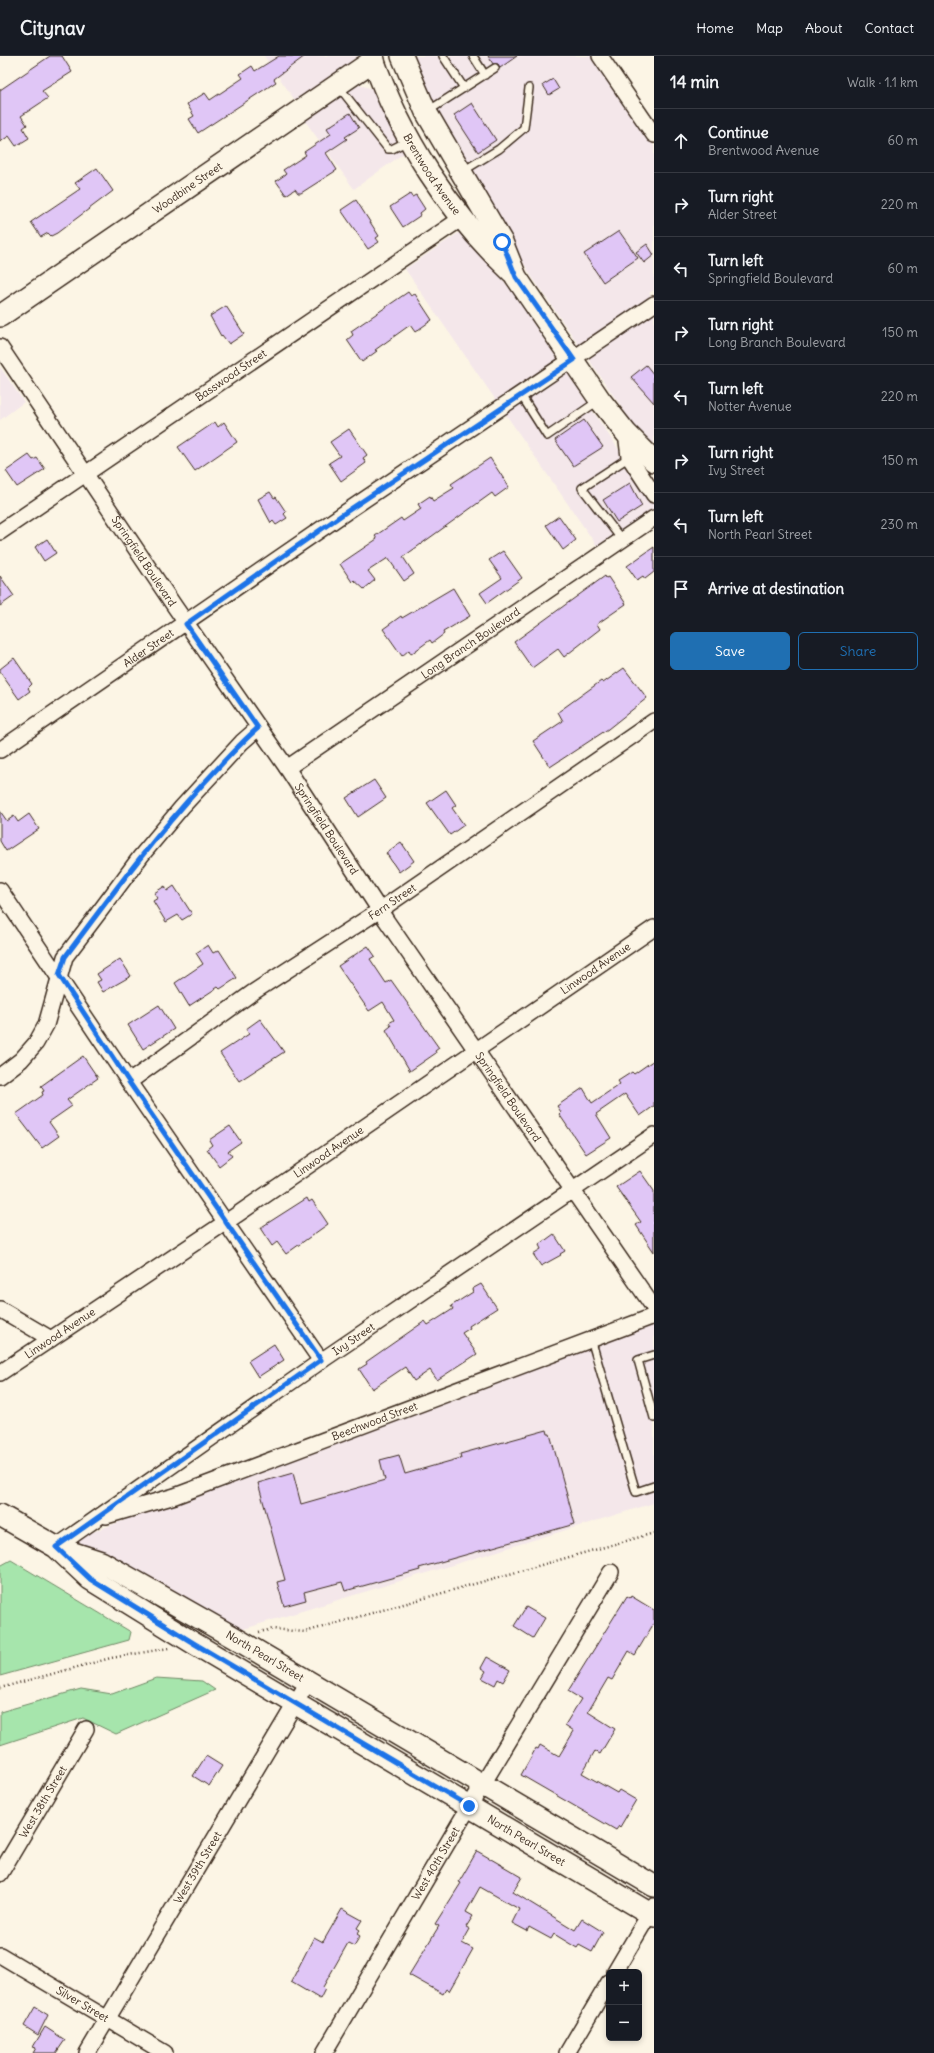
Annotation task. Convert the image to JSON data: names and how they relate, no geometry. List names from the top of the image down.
{
  "streets": {
    "street": [
      "Brentwood Avenue",
      "Woodbine Street",
      "Basswood Street",
      "Springfield Boulevard",
      "Long Branch Boulevard",
      "Alder Street",
      "Fern Street",
      "Linwood Avenue",
      "Ivy Street",
      "Beechwood Street",
      "North Pearl Street",
      "West 38th Street",
      "West 40th Street",
      "West 39th Street",
      "Silver Street"
    ]
  },
  "crossings": [
    ["Brentwood Avenue", "Woodbine Street"],
    ["Brentwood Avenue", "Basswood Street"],
    ["Brentwood Avenue", "Alder Street"],
    ["Basswood Street", "Springfield Boulevard"],
    ["Springfield Boulevard", "Long Branch Boulevard"],
    ["Springfield Boulevard", "Alder Street"],
    ["Springfield Boulevard", "Fern Street"],
    ["Springfield Boulevard", "Linwood Avenue"],
    ["Springfield Boulevard", "Ivy Street"],
    ["Ivy Street", "Beechwood Street"],
    ["Ivy Street", "North Pearl Street"],
    ["North Pearl Street", "West 40th Street"],
    ["North Pearl Street", "West 39th Street"],
    ["West 39th Street", "Silver Street"]
  ],
  "page": {
    "header": "Citynav",
    "nav": [
      "Home",
      "Map",
      "About",
      "Contact"
    ],
    "heading": ["14 min", "Walk · 1.1 km"],
    "list": [
      ["Continue", "Brentwood Avenue", "60 m"],
      ["Turn right", "Alder Street", "220 m"],
      ["Turn left", "Springfield Boulevard", "60 m"],
      ["Turn right", "Long Branch Boulevard", "150 m"],
      ["Turn left", "Notter Avenue", "220 m"],
      ["Turn right", "Ivy Street", "150 m"],
      ["Turn left", "North Pearl Street", "230 m"],
      "Arrive at destination"
    ],
    "buttons": ["Save", "Share"],
    "map_buttons": ["+", "−"]
  }
}
